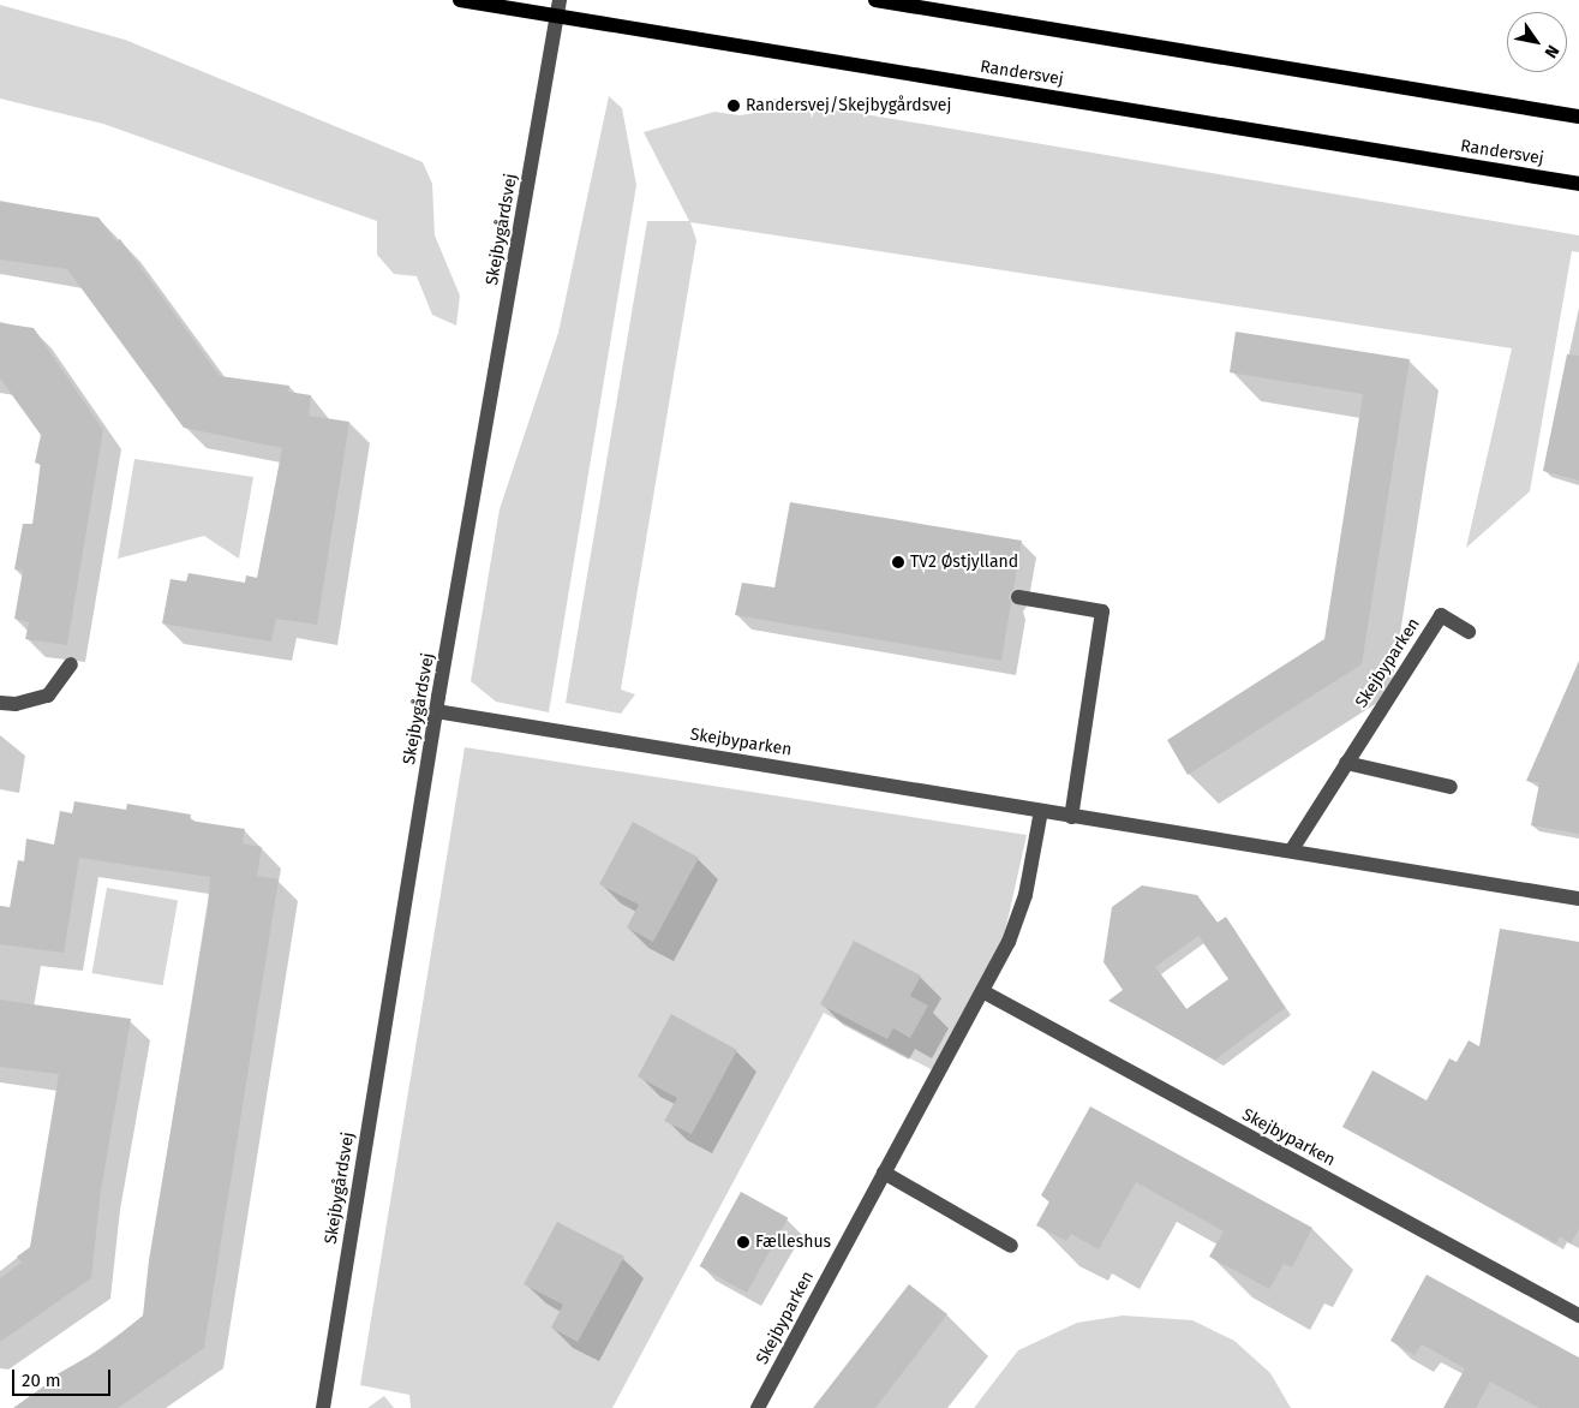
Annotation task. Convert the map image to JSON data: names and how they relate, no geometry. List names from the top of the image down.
{
  "streets": {
    "main road": ["Randersvej"],
    "street": ["Skejbygårdsvej", "Skejbyparken"]
  },
  "crossings": [
    ["Randersvej", "Skejbygårdsvej"],
    ["Skejbygårdsvej", "Skejbyparken"]
  ],
  "places": ["Randersvej/Skejbygårdsvej", "TV2 Østjylland", "Fælleshus"],
  "scale_bar": "20 m",
  "north": "bottom right"
}
